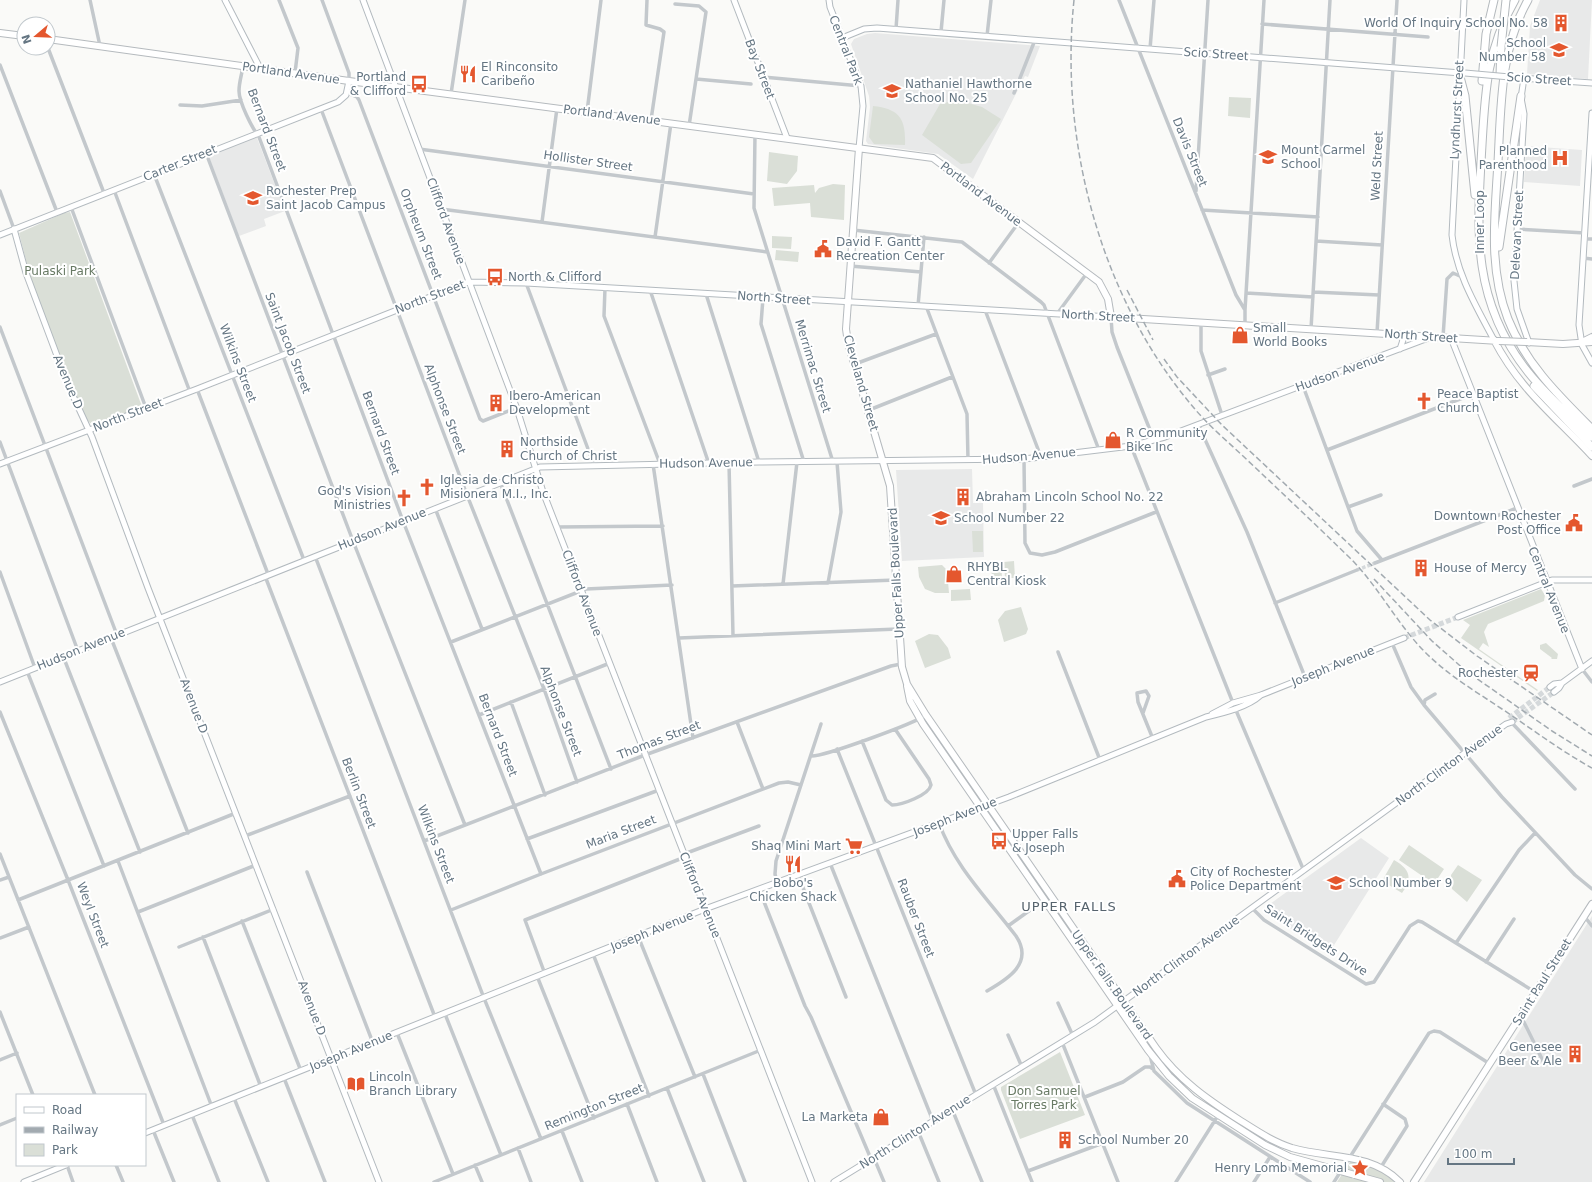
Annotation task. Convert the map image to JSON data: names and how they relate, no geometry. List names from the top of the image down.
{
  "streets": {
    "highway": ["Inner Loop"],
    "main road": [
      "Central Park",
      "Scio Street",
      "Bay Street",
      "Portland Avenue",
      "Lyndhurst Street",
      "Carter Street",
      "Clifford Avenue",
      "Delevan Street",
      "North Street",
      "Hudson Avenue",
      "Avenue D",
      "Cleveland Street",
      "Upper Falls Boulevard",
      "Central Avenue",
      "Joseph Avenue",
      "North Clinton Avenue",
      "Saint Paul Street"
    ],
    "street": [
      "Bernard Street",
      "Davis Street",
      "Hollister Street",
      "Weld Street",
      "Orpheum Street",
      "Saint Jacob Street",
      "Wilkins Street",
      "Merrimac Street",
      "Alphonse Street",
      "Thomas Street",
      "Berlin Street",
      "Maria Street",
      "Weyl Street",
      "Rauber Street",
      "Saint Bridgets Drive",
      "Remington Street"
    ]
  },
  "crossings": [
    ["Central Park", "Scio Street"],
    ["Central Park", "Portland Avenue"],
    ["Central Park", "Cleveland Street"],
    ["Scio Street", "Lyndhurst Street"],
    ["Scio Street", "Davis Street"],
    ["Scio Street", "Weld Street"],
    ["Scio Street", "Delevan Street"],
    ["Bay Street", "Portland Avenue"],
    ["Portland Avenue", "Bernard Street"],
    ["Portland Avenue", "Clifford Avenue"],
    ["Portland Avenue", "North Street"],
    ["Portland Avenue", "Merrimac Street"],
    ["Portland Avenue", "Cleveland Street"],
    ["Lyndhurst Street", "North Street"],
    ["Bernard Street", "Carter Street"],
    ["Bernard Street", "North Street"],
    ["Bernard Street", "Hudson Avenue"],
    ["Bernard Street", "Thomas Street"],
    ["Bernard Street", "Maria Street"],
    ["Hollister Street", "Clifford Avenue"],
    ["Hollister Street", "Merrimac Street"],
    ["Carter Street", "Orpheum Street"],
    ["Carter Street", "Saint Jacob Street"],
    ["Carter Street", "Wilkins Street"],
    ["Carter Street", "Avenue D"],
    ["Carter Street", "Alphonse Street"],
    ["Weld Street", "North Street"],
    ["Clifford Avenue", "Orpheum Street"],
    ["Clifford Avenue", "North Street"],
    ["Clifford Avenue", "Hudson Avenue"],
    ["Clifford Avenue", "Joseph Avenue"],
    ["Clifford Avenue", "Thomas Street"],
    ["Clifford Avenue", "Maria Street"],
    ["Clifford Avenue", "Remington Street"],
    ["Orpheum Street", "North Street"],
    ["Delevan Street", "North Street"],
    ["North Street", "Saint Jacob Street"],
    ["North Street", "Wilkins Street"],
    ["North Street", "Merrimac Street"],
    ["North Street", "Hudson Avenue"],
    ["North Street", "Avenue D"],
    ["North Street", "Cleveland Street"],
    ["North Street", "Alphonse Street"],
    ["North Street", "Central Avenue"],
    ["North Street", "Berlin Street"],
    ["Saint Jacob Street", "Hudson Avenue"],
    ["Saint Jacob Street", "Thomas Street"],
    ["Wilkins Street", "Hudson Avenue"],
    ["Wilkins Street", "Joseph Avenue"],
    ["Wilkins Street", "Thomas Street"],
    ["Wilkins Street", "Maria Street"],
    ["Wilkins Street", "Remington Street"],
    ["Merrimac Street", "Hudson Avenue"],
    ["Hudson Avenue", "Avenue D"],
    ["Hudson Avenue", "Cleveland Street"],
    ["Hudson Avenue", "Alphonse Street"],
    ["Hudson Avenue", "Upper Falls Boulevard"],
    ["Hudson Avenue", "Berlin Street"],
    ["Avenue D", "Joseph Avenue"],
    ["Cleveland Street", "Upper Falls Boulevard"],
    ["Alphonse Street", "Thomas Street"],
    ["Upper Falls Boulevard", "Joseph Avenue"],
    ["Upper Falls Boulevard", "Thomas Street"],
    ["Upper Falls Boulevard", "North Clinton Avenue"],
    ["Joseph Avenue", "Berlin Street"],
    ["Joseph Avenue", "Weyl Street"],
    ["Joseph Avenue", "Rauber Street"],
    ["North Clinton Avenue", "Rauber Street"],
    ["North Clinton Avenue", "Saint Bridgets Drive"],
    ["Saint Bridgets Drive", "Saint Paul Street"]
  ],
  "districts": ["UPPER FALLS"],
  "parks": ["Pulaski Park", "Don Samuel Torres Park"],
  "places": {
    "building": [
      "World Of Inquiry School No. 58",
      "Ibero-American Development",
      "Northside Church of Christ",
      "Abraham Lincoln School No. 22",
      "House of Mercy",
      "Genesee Beer & Ale",
      "School Number 20"
    ],
    "school or university": [
      "School Number 58",
      "Nathaniel Hawthorne School No. 25",
      "Mount Carmel School",
      "Rochester Prep Saint Jacob Campus",
      "School Number 22",
      "School Number 9"
    ],
    "restaurant": ["El Rinconsito Caribeño", "Bobo's Chicken Shack"],
    "bus stop": ["Portland & Clifford", "North & Clifford", "Upper Falls & Joseph"],
    "hospital": ["Planned Parenthood"],
    "public building": ["David F. Gantt Recreation Center", "Downtown Rochester Post Office", "City of Rochester Police Department"],
    "shop": [
      "Small World Books",
      "R Community Bike Inc",
      "RHYBL Central Kiosk",
      "La Marketa"
    ],
    "church": ["Peace Baptist Church", "Iglesia de Christo Misionera M.I., Inc.", "God's Vision Ministries"],
    "station": ["Rochester"],
    "supermarket": ["Shaq Mini Mart"],
    "library": ["Lincoln Branch Library"],
    "place": ["Henry Lomb Memorial"]
  },
  "legend": ["Road", "Railway", "Park"],
  "scale_bar": "100 m",
  "north": "left"
}
